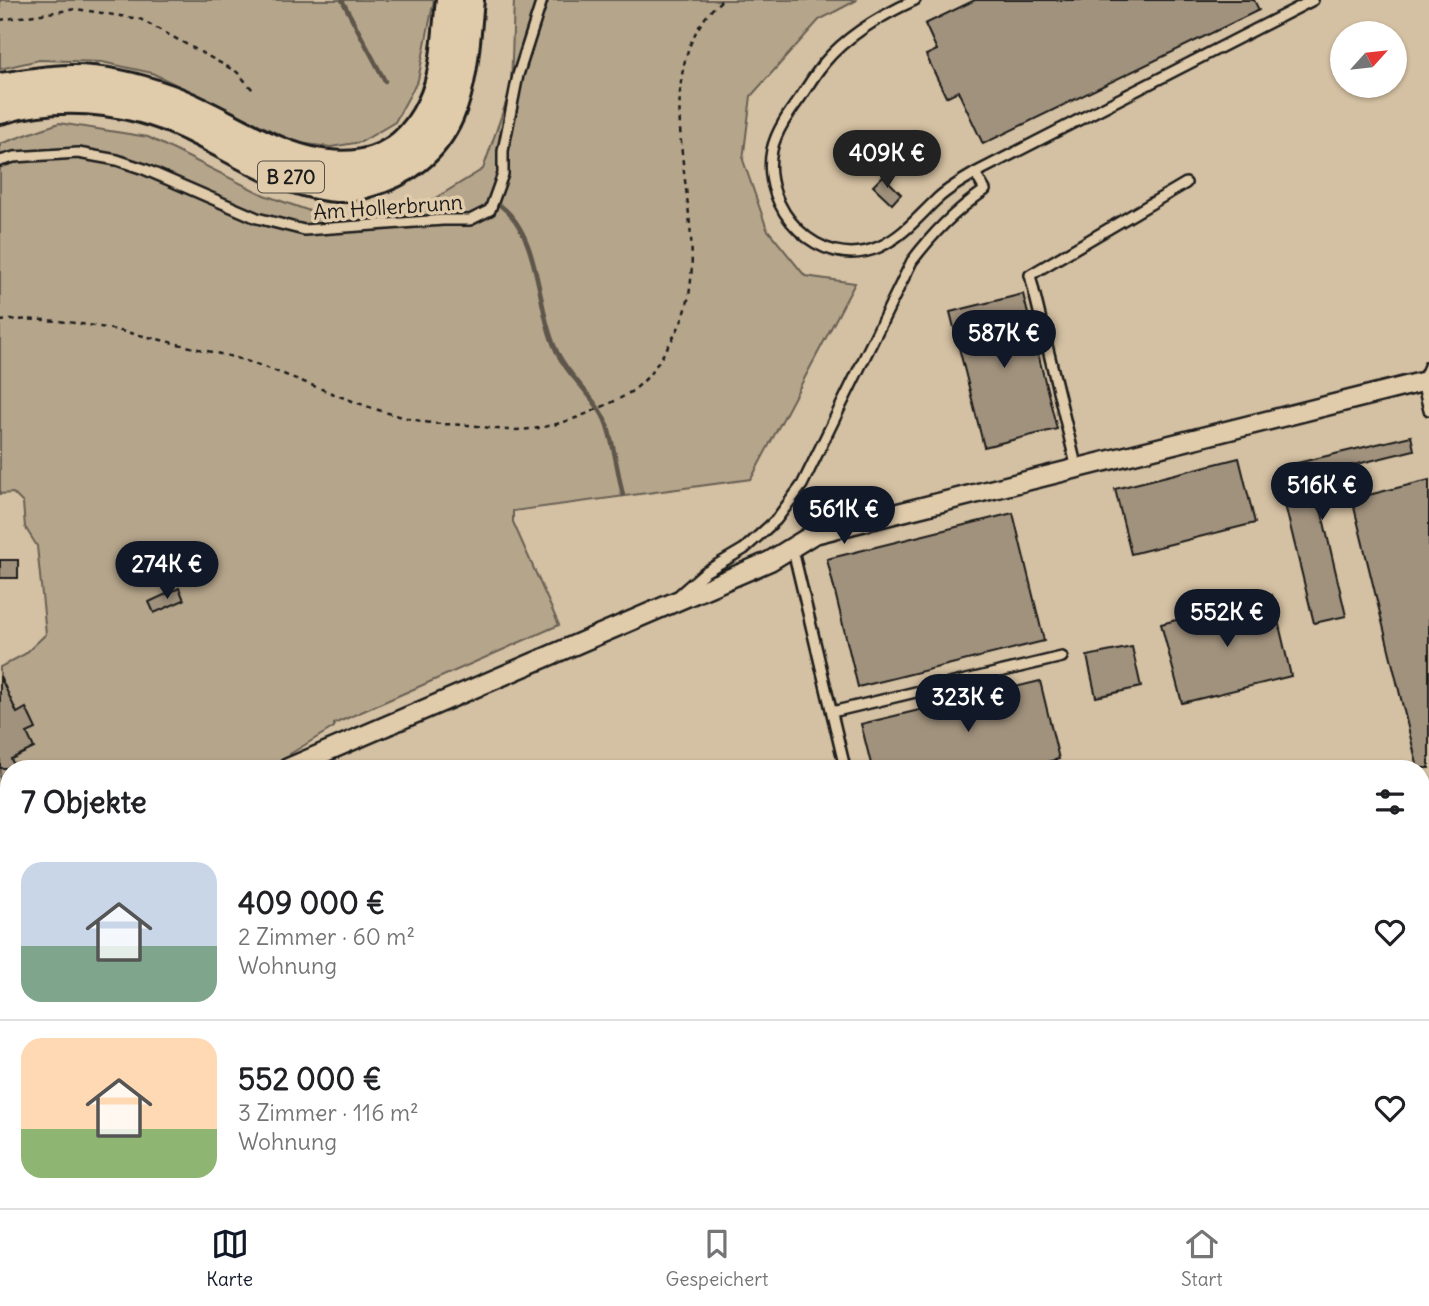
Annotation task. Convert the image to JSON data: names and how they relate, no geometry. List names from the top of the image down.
{
  "streets": {
    "main road": ["B 270"],
    "lane": ["Am Hollerbrunn"]
  },
  "north": "top right",
  "page": {
    "price": [
      "409K €",
      "587K €",
      "516K €",
      "561K €",
      "274K €",
      "552K €",
      "323K €"
    ],
    "heading": "7 Objekte",
    "list": [
      {
        "name": "409 000 €",
        "note": "2 Zimmer · 60 m² · Wohnung"
      },
      {
        "name": "552 000 €",
        "note": "3 Zimmer · 116 m² · Wohnung"
      }
    ],
    "tabs": ["Karte", "Gespeichert", "Start"]
  }
}
